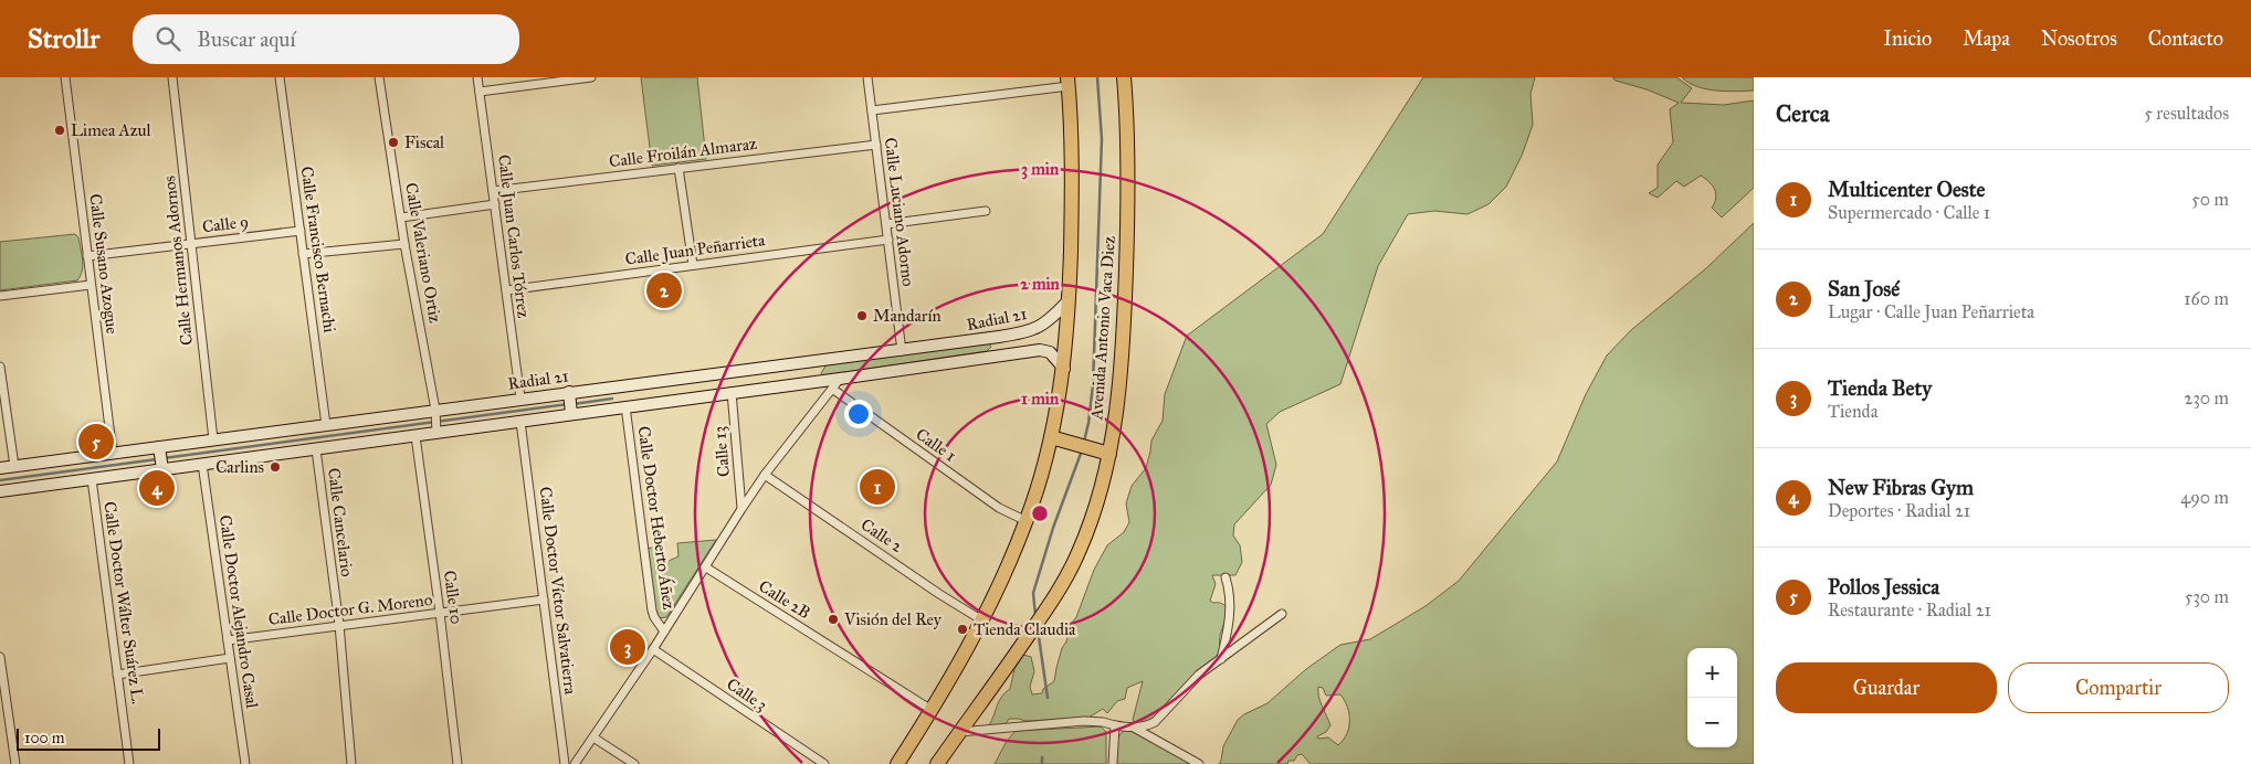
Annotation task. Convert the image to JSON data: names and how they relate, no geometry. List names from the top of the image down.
{
  "streets": {
    "highway": ["Avenida Antonio Vaca Diez"],
    "street": [
      "Calle Froilán Almaraz",
      "Calle Luciano Adorno",
      "Calle 9",
      "Calle Juan Carlos Tórrez",
      "Calle Francisco Bernachi",
      "Calle Juan Peñarrieta",
      "Calle Valeriano Ortiz",
      "Calle Hermanos Adornos",
      "Calle Susano Azogue",
      "Radial 21",
      "Calle 1",
      "Calle 13",
      "Calle Doctor Heberto Áñez",
      "Calle Cancelario",
      "Calle 2",
      "Calle Doctor Víctor Salvatierra",
      "Calle 10",
      "Calle 2B",
      "Calle Doctor Wálter Suárez L.",
      "Calle Doctor G. Moreno",
      "Calle Doctor Alejandro Casal",
      "Calle 3"
    ]
  },
  "crossings": [
    ["Calle Froilán Almaraz", "Calle Luciano Adorno"],
    ["Calle Froilán Almaraz", "Calle Juan Carlos Tórrez"],
    ["Calle Luciano Adorno", "Calle Juan Peñarrieta"],
    ["Calle Luciano Adorno", "Radial 21"],
    ["Calle 9", "Calle Francisco Bernachi"],
    ["Calle 9", "Calle Hermanos Adornos"],
    ["Calle 9", "Calle Susano Azogue"],
    ["Calle Juan Carlos Tórrez", "Calle Juan Peñarrieta"],
    ["Calle Juan Carlos Tórrez", "Radial 21"],
    ["Calle Francisco Bernachi", "Radial 21"],
    ["Calle Valeriano Ortiz", "Radial 21"],
    ["Calle Hermanos Adornos", "Radial 21"],
    ["Calle Susano Azogue", "Radial 21"],
    ["Radial 21", "Calle 13"],
    ["Radial 21", "Calle Doctor Heberto Áñez"],
    ["Radial 21", "Calle Cancelario"],
    ["Radial 21", "Calle Doctor Víctor Salvatierra"],
    ["Radial 21", "Calle 10"],
    ["Radial 21", "Calle Doctor Wálter Suárez L."],
    ["Radial 21", "Calle Doctor Alejandro Casal"],
    ["Calle Cancelario", "Calle Doctor G. Moreno"],
    ["Calle Doctor Víctor Salvatierra", "Calle Doctor G. Moreno"],
    ["Calle 10", "Calle Doctor G. Moreno"],
    ["Calle Doctor G. Moreno", "Calle Doctor Alejandro Casal"]
  ],
  "places": [
    "Limea Azul",
    "Fiscal",
    "Mandarín",
    "Carlins",
    "Visión del Rey",
    "Tienda Claudia"
  ],
  "scale_bar": "100 m",
  "page": {
    "header": "Strollr",
    "search": "Buscar aquí",
    "nav": [
      "Inicio",
      "Mapa",
      "Nosotros",
      "Contacto"
    ],
    "heading": ["Cerca", "5 resultados"],
    "list": [
      {
        "mark": "1",
        "name": "Multicenter Oeste",
        "note": "Supermercado · Calle 1",
        "value": "50 m"
      },
      {
        "mark": "2",
        "name": "San José",
        "note": "Lugar · Calle Juan Peñarrieta",
        "value": "160 m"
      },
      {
        "mark": "3",
        "name": "Tienda Bety",
        "note": "Tienda",
        "value": "230 m"
      },
      {
        "mark": "4",
        "name": "New Fibras Gym",
        "note": "Deportes · Radial 21",
        "value": "490 m"
      },
      {
        "mark": "5",
        "name": "Pollos Jessica",
        "note": "Restaurante · Radial 21",
        "value": "530 m"
      }
    ],
    "pins": [
      "2",
      "5",
      "1",
      "4",
      "3"
    ],
    "buttons": ["Guardar", "Compartir"],
    "map_buttons": ["+", "−"],
    "scale": "100 m"
  },
  "rings": ["3 min", "2 min", "1 min"]
}
